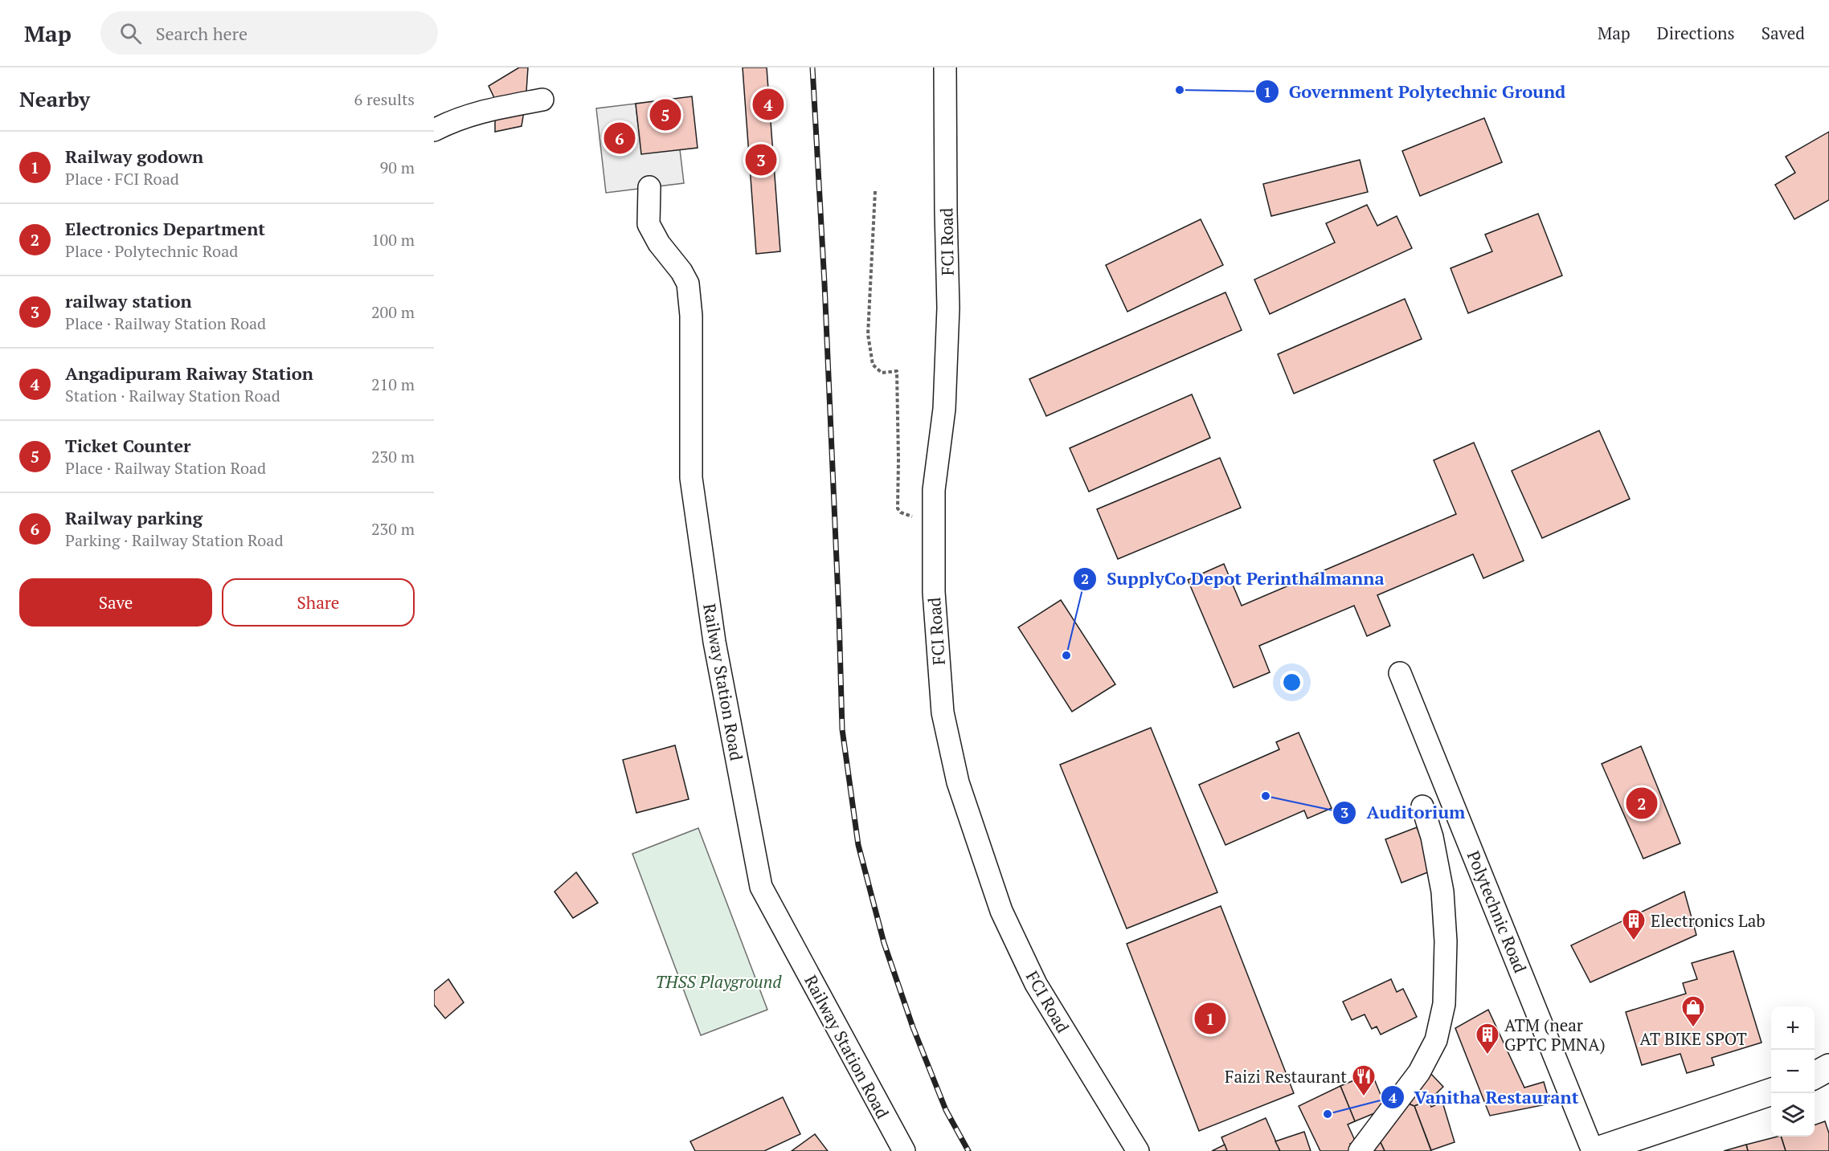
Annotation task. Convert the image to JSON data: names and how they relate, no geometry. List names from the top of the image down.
{
  "streets": {
    "street": ["FCI Road", "Railway Station Road", "Polytechnic Road"]
  },
  "parks": ["THSS Playground"],
  "places": {
    "other": [
      "Government Polytechnic Ground",
      "SupplyCo Depot Perinthalmanna",
      "Auditorium",
      "Vanitha Restaurant"
    ],
    "building": ["Electronics Lab", "ATM (near GPTC PMNA)"],
    "shop": ["AT BIKE SPOT"],
    "restaurant": ["Faizi Restaurant"]
  },
  "page": {
    "header": "Map",
    "search": "Search here",
    "nav": ["Map", "Directions", "Saved"],
    "heading": ["Nearby", "6 results"],
    "pins": [
      "4",
      "5",
      "6",
      "3",
      "2",
      "1"
    ],
    "list": [
      {
        "mark": "1",
        "name": "Railway godown",
        "note": "Place · FCI Road",
        "value": "90 m"
      },
      {
        "mark": "2",
        "name": "Electronics Department",
        "note": "Place · Polytechnic Road",
        "value": "100 m"
      },
      {
        "mark": "3",
        "name": "railway station",
        "note": "Place · Railway Station Road",
        "value": "200 m"
      },
      {
        "mark": "4",
        "name": "Angadipuram Raiway Station",
        "note": "Station · Railway Station Road",
        "value": "210 m"
      },
      {
        "mark": "5",
        "name": "Ticket Counter",
        "note": "Place · Railway Station Road",
        "value": "230 m"
      },
      {
        "mark": "6",
        "name": "Railway parking",
        "note": "Parking · Railway Station Road",
        "value": "230 m"
      }
    ],
    "buttons": ["Save", "Share"],
    "map_buttons": ["+", "−"]
  }
}
